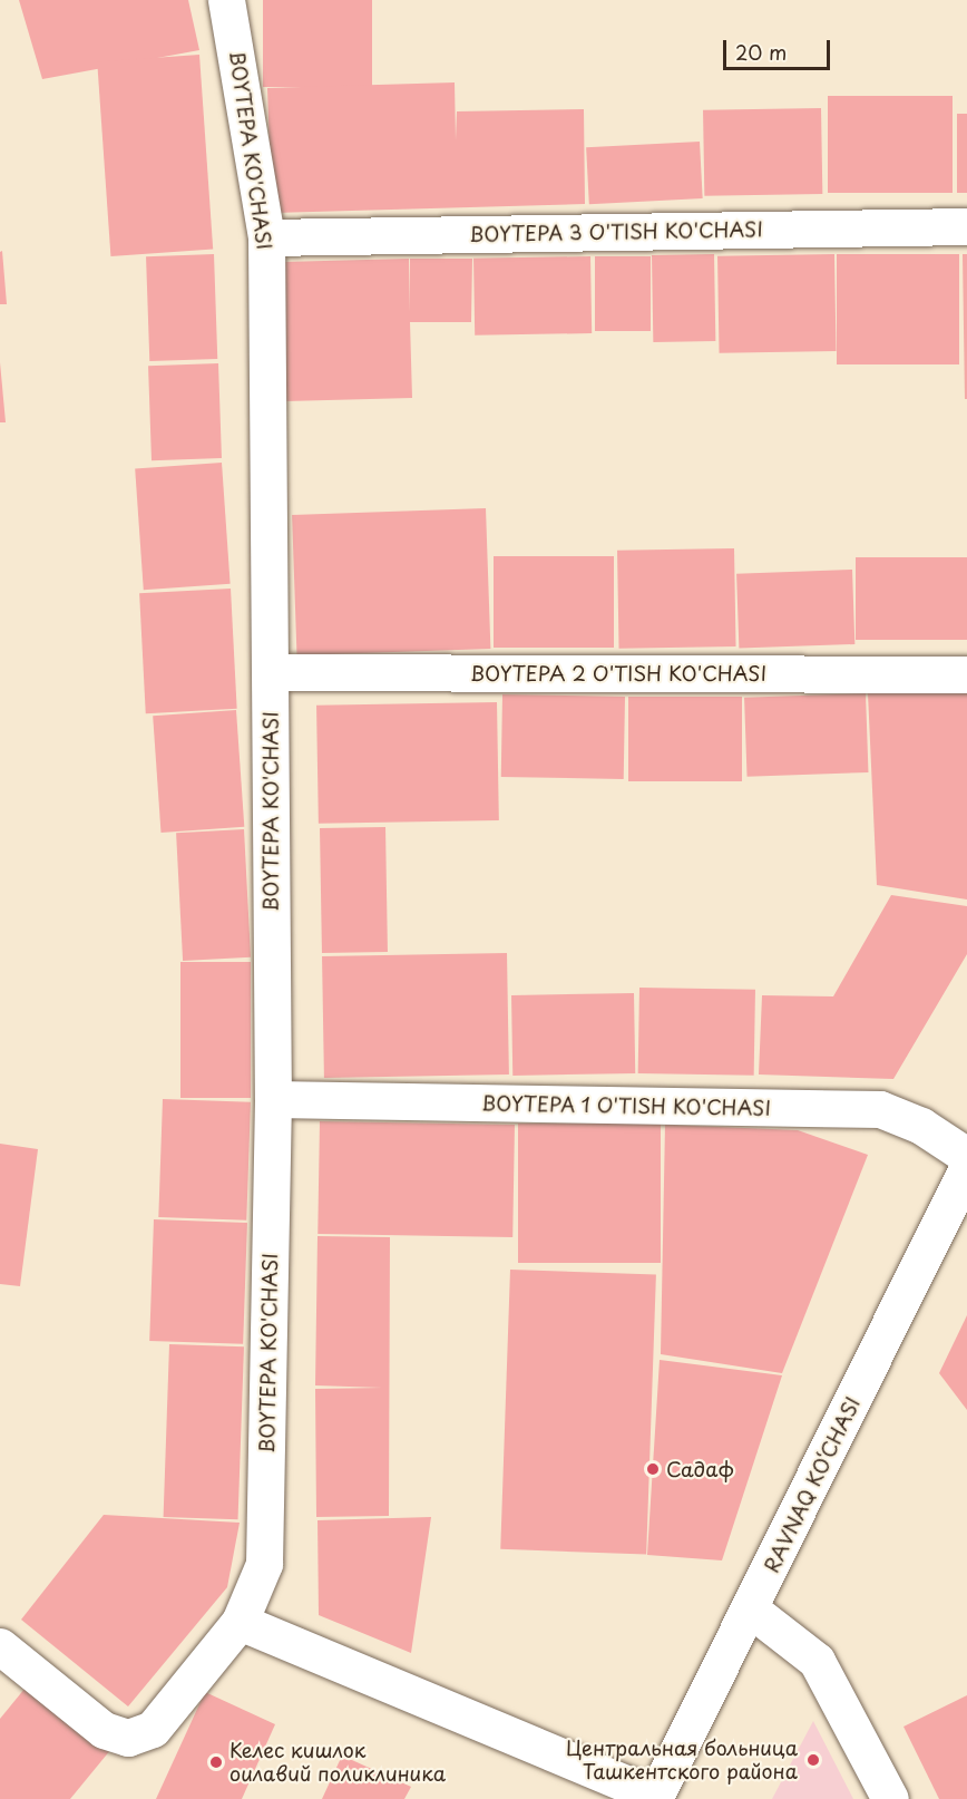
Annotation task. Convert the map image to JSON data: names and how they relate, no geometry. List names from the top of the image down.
{
  "streets": {
    "street": [
      "BOYTEPA KO'CHASI",
      "BOYTEPA 3 O'TISH KO'CHASI",
      "BOYTEPA 2 O'TISH KO'CHASI",
      "BOYTEPA 1 O'TISH KO'CHASI",
      "RAVNAQ KO‘CHASI"
    ]
  },
  "crossings": [
    ["BOYTEPA KO'CHASI", "BOYTEPA 3 O'TISH KO'CHASI"],
    ["BOYTEPA KO'CHASI", "BOYTEPA 2 O'TISH KO'CHASI"],
    ["BOYTEPA KO'CHASI", "BOYTEPA 1 O'TISH KO'CHASI"]
  ],
  "places": ["Садаф", "Центральная больница Ташкентского района", "Келес кишлок оилавий поликлиника"],
  "scale_bar": "20 m"
}
